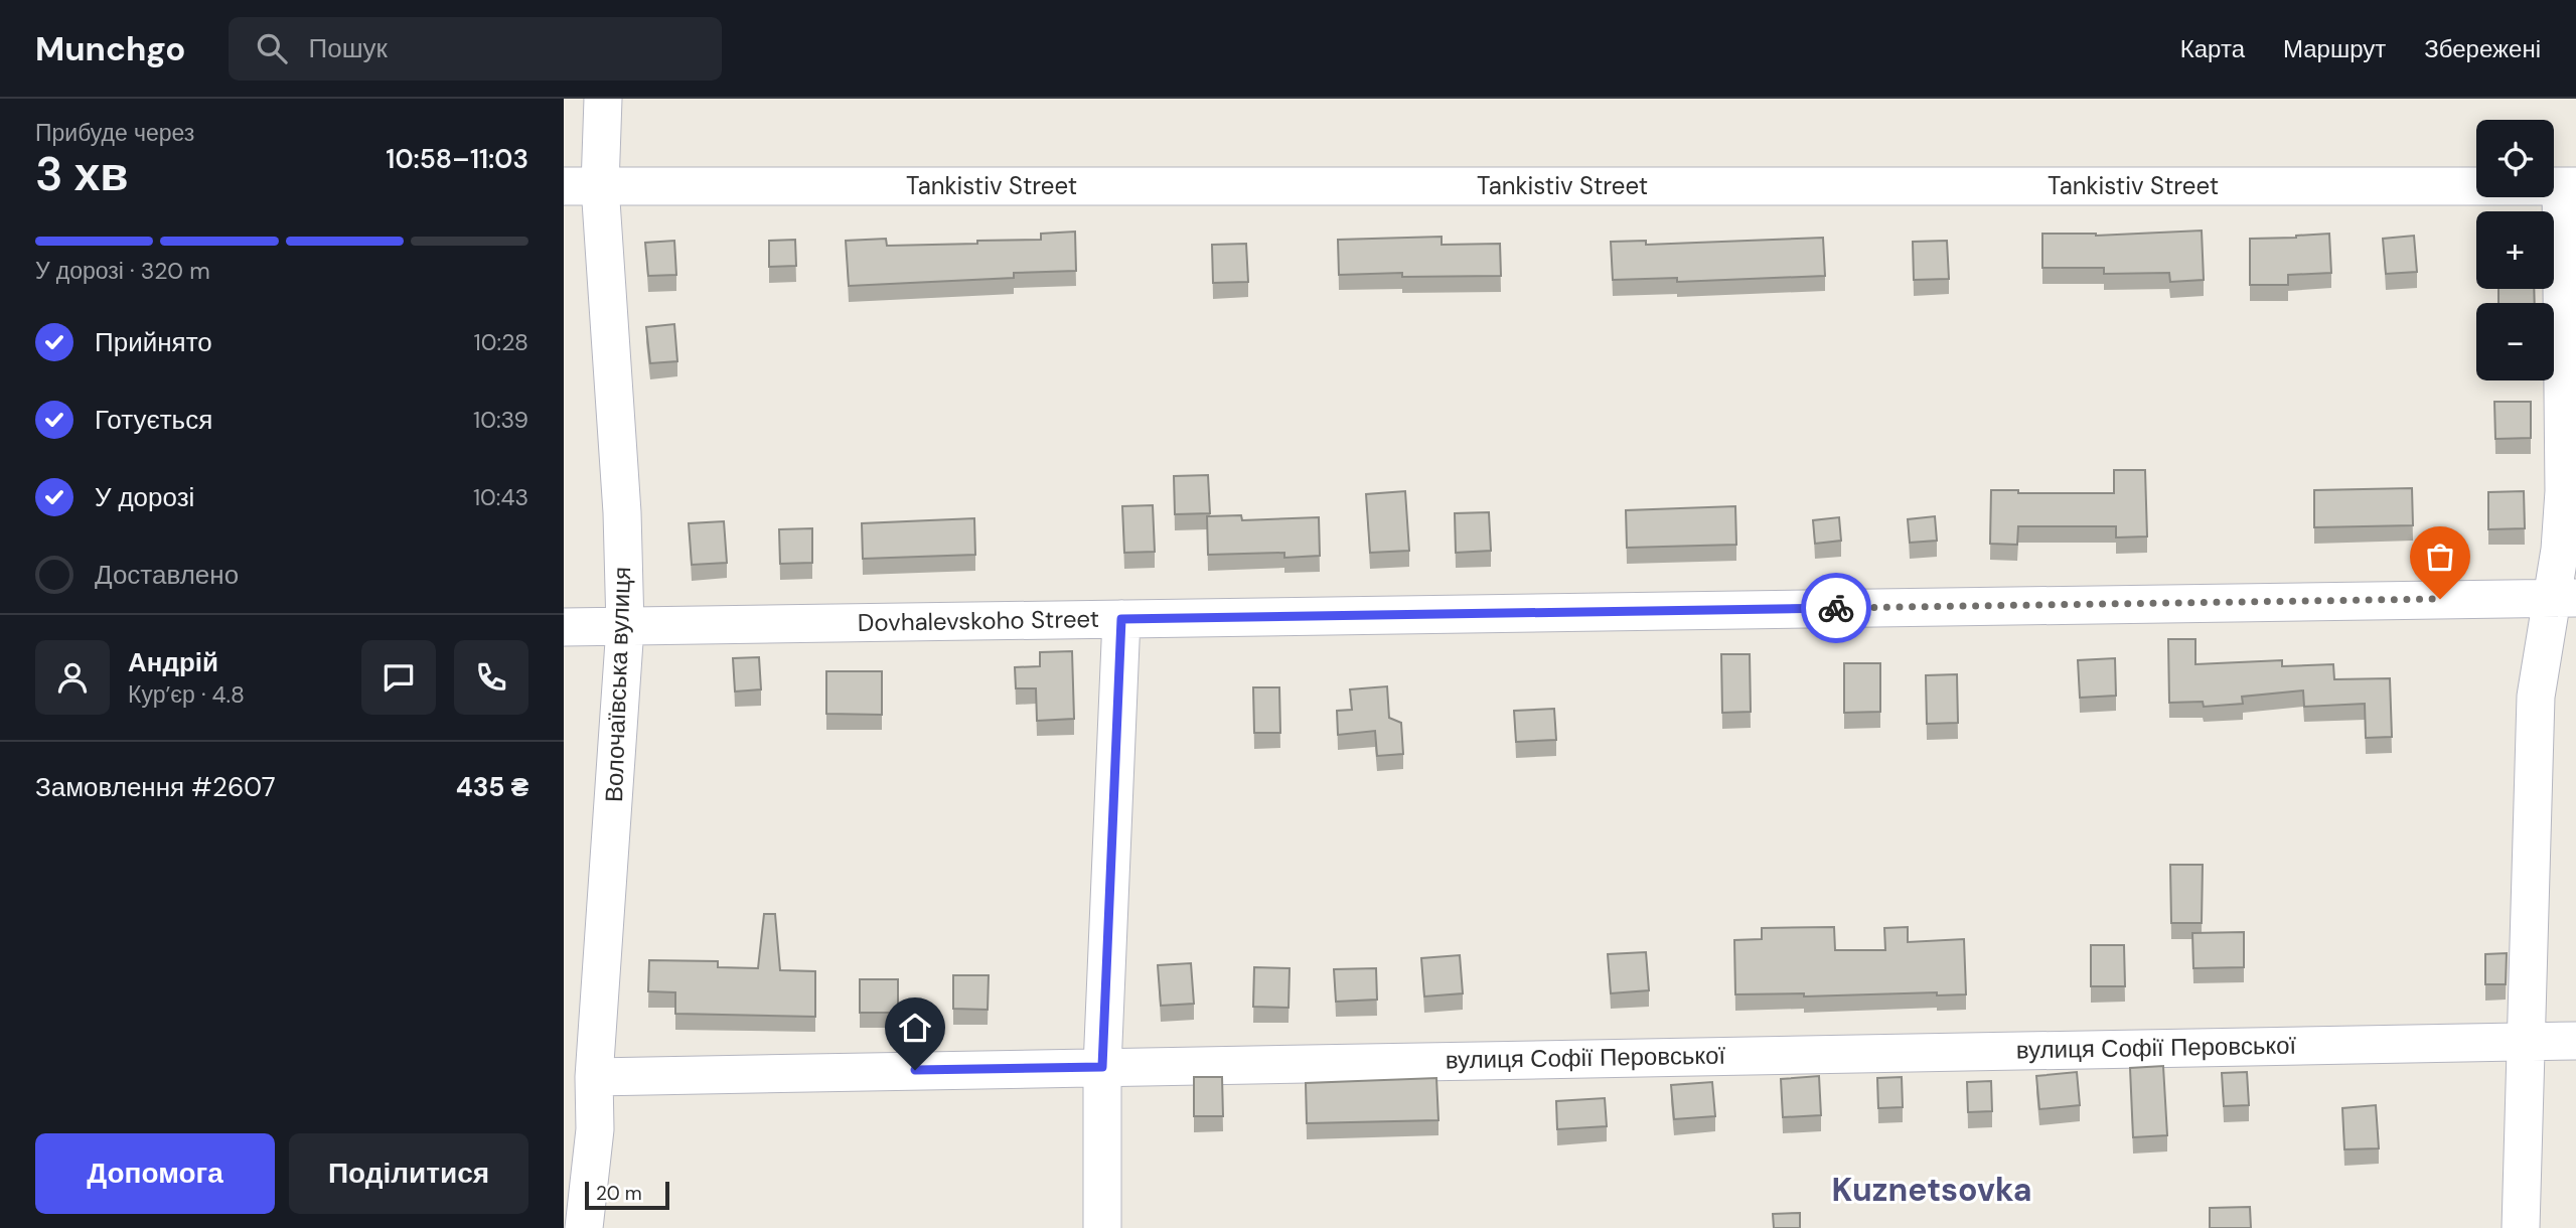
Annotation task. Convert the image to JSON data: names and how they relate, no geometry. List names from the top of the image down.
{
  "streets": {
    "street": [
      "Tankistiv Street",
      "Dovhalevskoho Street",
      "Волочаївська вулиця",
      "вулиця Софії Перовської"
    ]
  },
  "crossings": [
    ["Tankistiv Street", "Волочаївська вулиця"],
    ["Dovhalevskoho Street", "Волочаївська вулиця"],
    ["Волочаївська вулиця", "вулиця Софії Перовської"]
  ],
  "districts": ["Kuznetsovka"],
  "scale_bar": "20 m",
  "page": {
    "header": "Munchgo",
    "search": "Пошук",
    "nav": ["Карта", "Маршрут", "Збережені"],
    "heading": ["3 хв", "Прибуде через", "10:58–11:03"],
    "panel": [
      "Андрій",
      "Кур’єр · 4.8",
      "Замовлення #2607",
      "435 ₴"
    ],
    "map_buttons": ["+", "−"],
    "bar": "У дорозі · 320 m",
    "list": [
      ["Прийнято", "10:28"],
      ["Готується", "10:39"],
      ["У дорозі", "10:43"],
      "Доставлено"
    ],
    "buttons": ["Допомога", "Поділитися"],
    "scale": "20 m"
  }
}
